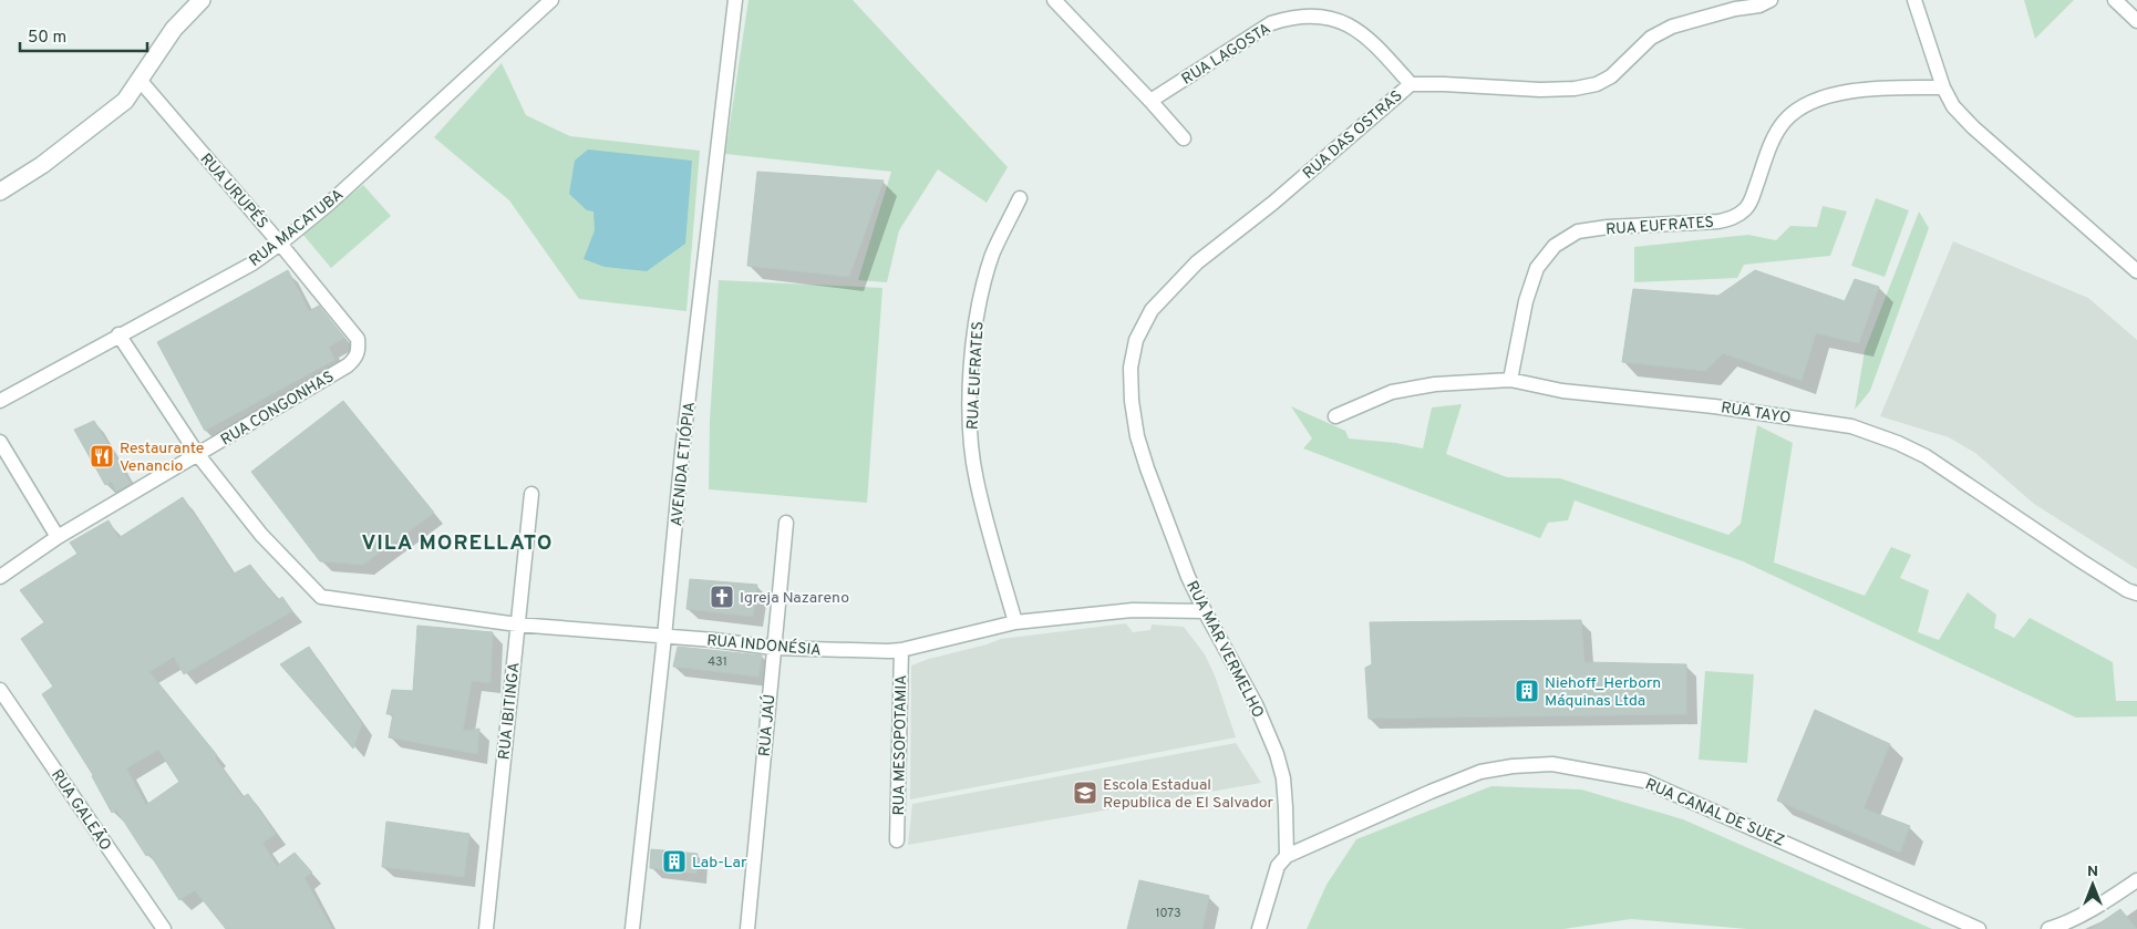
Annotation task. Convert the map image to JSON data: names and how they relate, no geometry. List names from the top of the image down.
{
  "streets": {
    "street": [
      "RUA LAGOSTA",
      "RUA DAS OSTRAS",
      "RUA URUPÉS",
      "RUA EUFRATES",
      "RUA MACATUBA",
      "RUA CONGONHAS",
      "RUA TAYO",
      "AVENIDA ETIÓPIA",
      "RUA INDONÉSIA",
      "RUA MAR VERMELHO",
      "RUA IBITINGA",
      "RUA JAÚ",
      "RUA MESOPOTAMIA",
      "RUA GALEÃO",
      "RUA CANAL DE SUEZ"
    ]
  },
  "crossings": [
    ["RUA LAGOSTA", "RUA DAS OSTRAS"],
    ["RUA DAS OSTRAS", "RUA MAR VERMELHO"],
    ["RUA URUPÉS", "RUA MACATUBA"],
    ["RUA URUPÉS", "RUA CONGONHAS"],
    ["RUA EUFRATES", "RUA TAYO"],
    ["RUA EUFRATES", "RUA INDONÉSIA"],
    ["RUA CONGONHAS", "RUA INDONÉSIA"],
    ["AVENIDA ETIÓPIA", "RUA INDONÉSIA"],
    ["RUA INDONÉSIA", "RUA MAR VERMELHO"],
    ["RUA INDONÉSIA", "RUA IBITINGA"],
    ["RUA INDONÉSIA", "RUA JAÚ"],
    ["RUA INDONÉSIA", "RUA MESOPOTAMIA"],
    ["RUA MAR VERMELHO", "RUA CANAL DE SUEZ"]
  ],
  "districts": ["VILA MORELLATO"],
  "places": {
    "restaurant": ["Restaurante Venancio"],
    "church": ["Igreja Nazareno"],
    "building": ["Niehoff_Herborn Máquinas Ltda", "Lab-Lar"],
    "school or university": ["Escola Estadual Republica de El Salvador"]
  },
  "house_numbers": ["431", "1073"],
  "scale_bar": "50 m",
  "north": "top"
}
